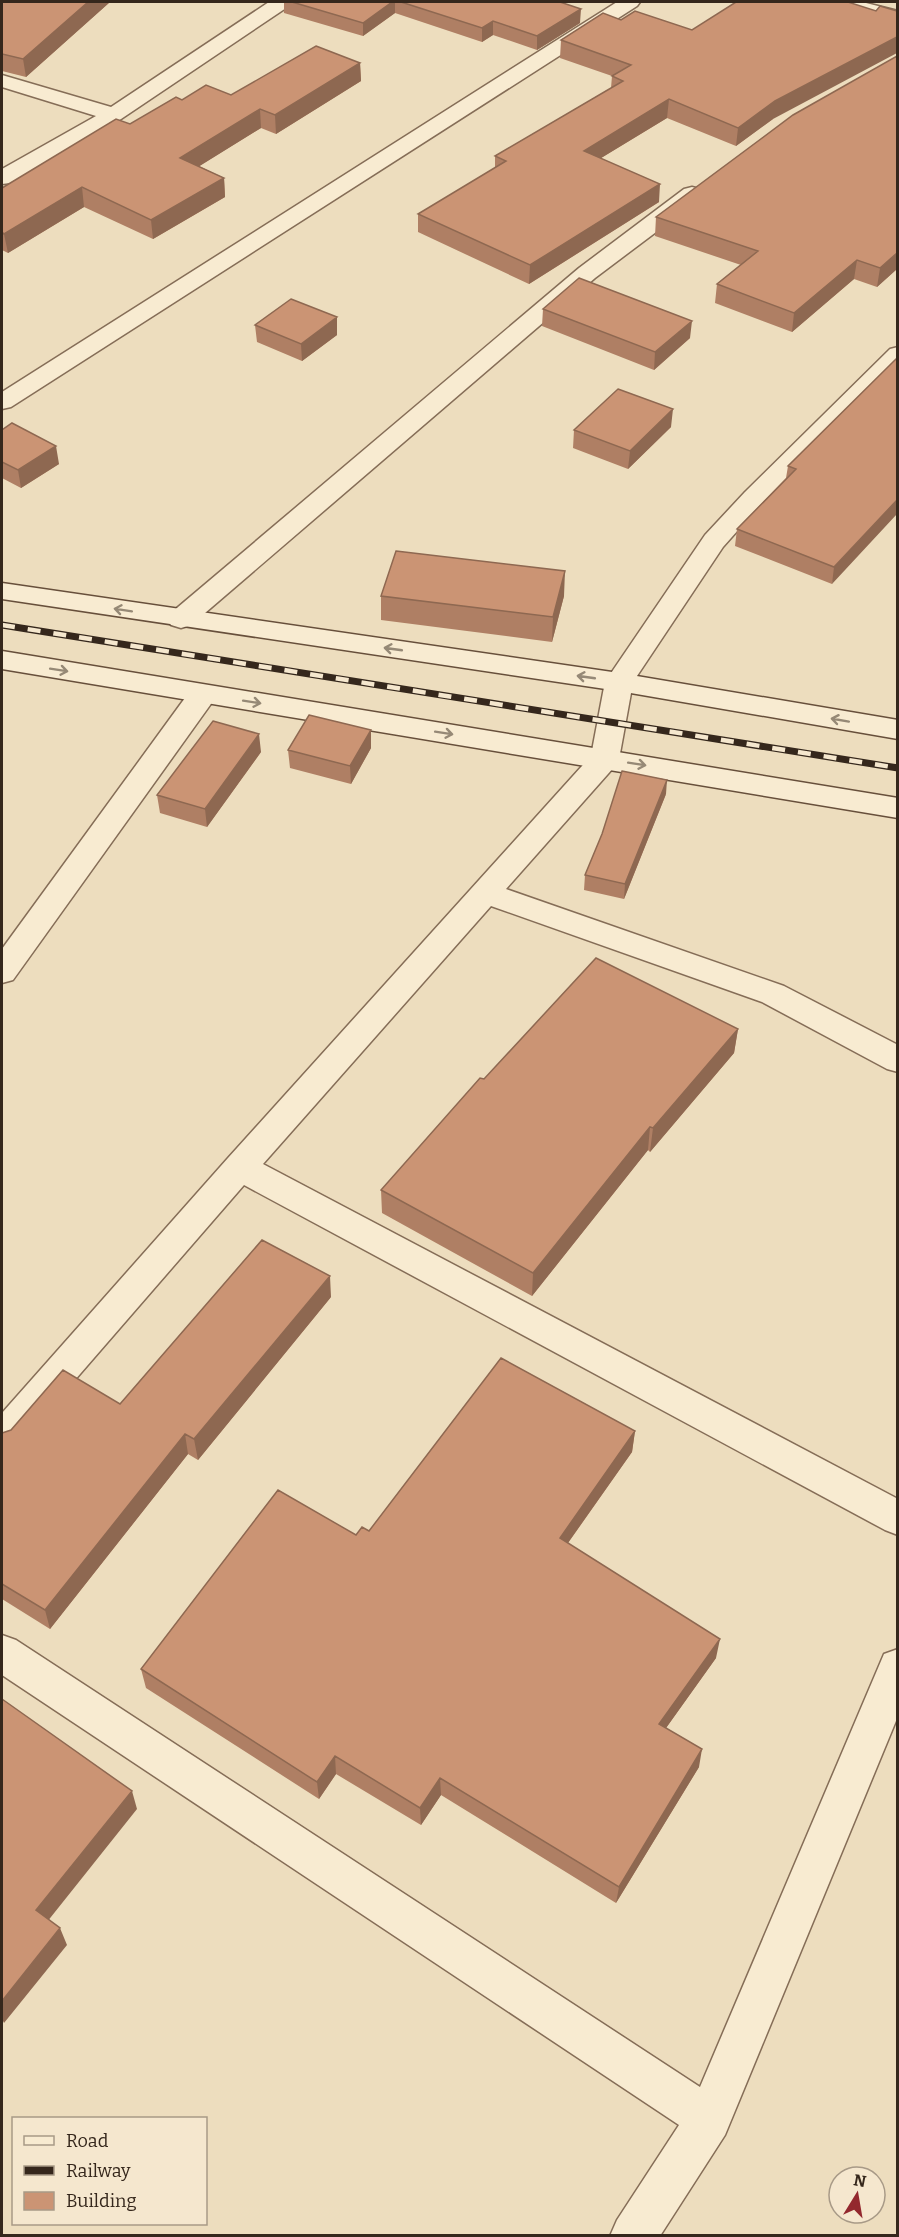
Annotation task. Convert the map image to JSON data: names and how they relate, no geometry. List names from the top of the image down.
{
  "legend": ["Road", "Railway", "Building"],
  "north": "top"
}
